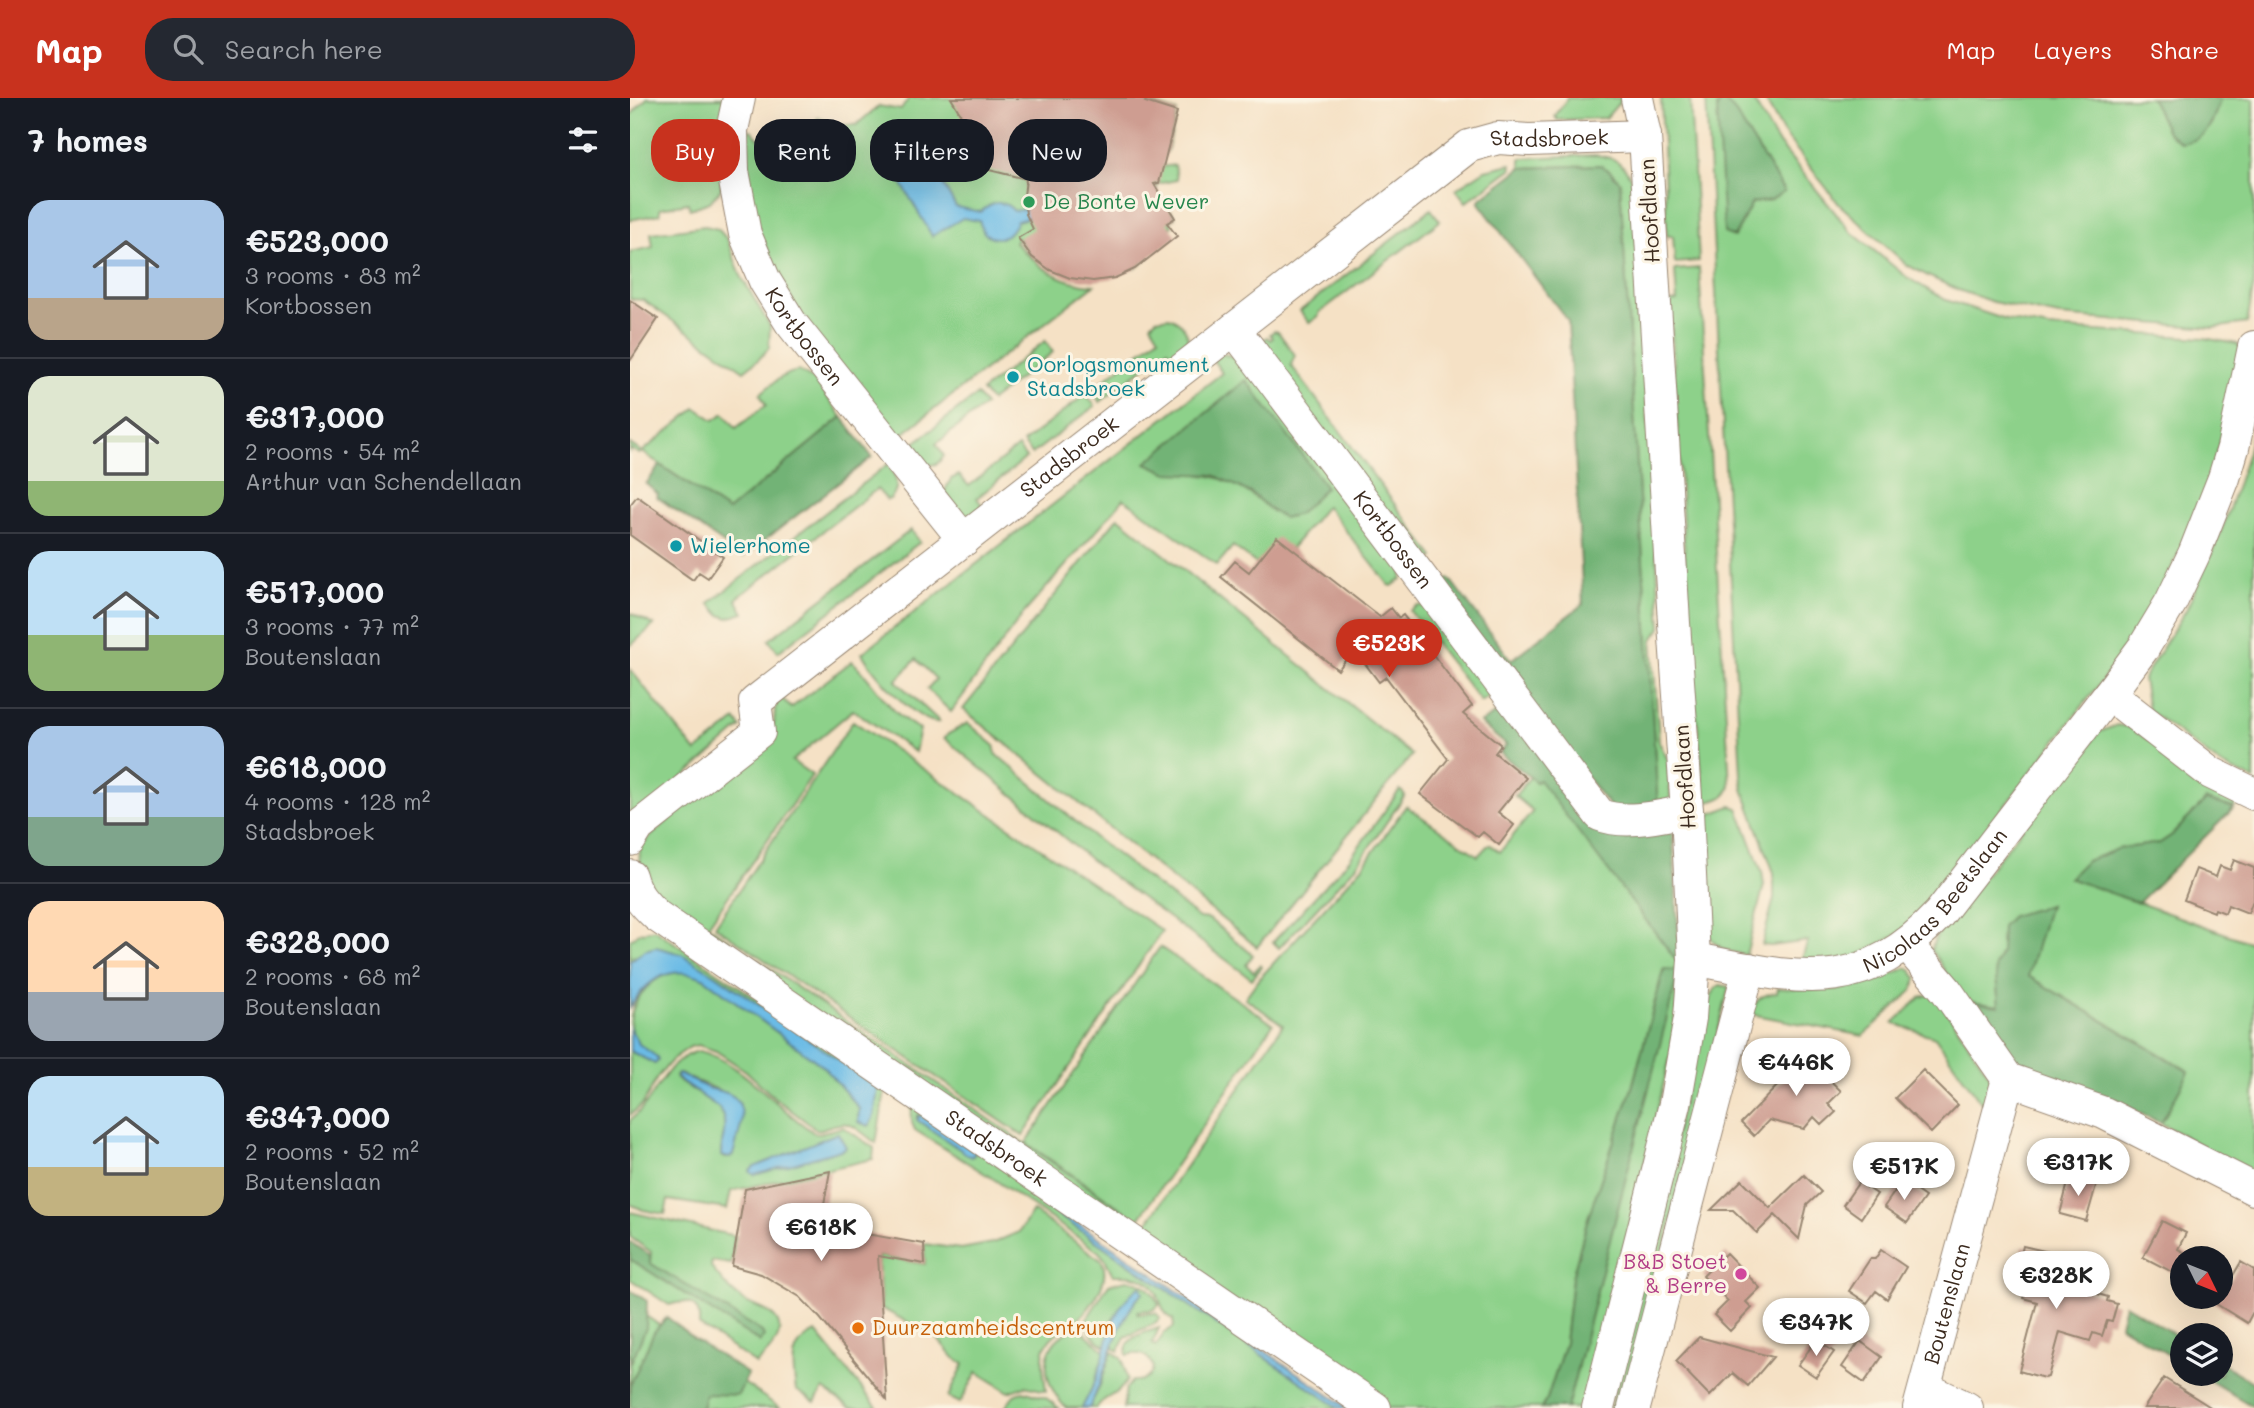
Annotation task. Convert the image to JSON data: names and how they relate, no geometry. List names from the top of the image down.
{
  "streets": {
    "street": [
      "Stadsbroek",
      "Hoofdlaan",
      "Kortbossen",
      "Nicolaas Beetslaan",
      "Boutenslaan"
    ]
  },
  "crossings": [
    ["Stadsbroek", "Hoofdlaan"],
    ["Stadsbroek", "Kortbossen"],
    ["Hoofdlaan", "Kortbossen"],
    ["Hoofdlaan", "Nicolaas Beetslaan"]
  ],
  "places": [
    "De Bonte Wever",
    "Oorlogsmonument Stadsbroek",
    "Wielerhome",
    "B&B Stoet & Berre",
    "Duurzaamheidscentrum"
  ],
  "north": "bottom right",
  "page": {
    "header": "Map",
    "search": "Search here",
    "nav": ["Map", "Layers", "Share"],
    "heading": "7 homes",
    "chip": [
      "Buy",
      "Rent",
      "Filters",
      "New"
    ],
    "list": [
      {
        "name": "€523,000",
        "note": "3 rooms · 83 m² · Kortbossen"
      },
      {
        "name": "€317,000",
        "note": "2 rooms · 54 m² · Arthur van Schendellaan"
      },
      {
        "name": "€517,000",
        "note": "3 rooms · 77 m² · Boutenslaan"
      },
      {
        "name": "€618,000",
        "note": "4 rooms · 128 m² · Stadsbroek"
      },
      {
        "name": "€328,000",
        "note": "2 rooms · 68 m² · Boutenslaan"
      },
      {
        "name": "€347,000",
        "note": "2 rooms · 52 m² · Boutenslaan"
      }
    ],
    "price": [
      "€523K",
      "€446K",
      "€317K",
      "€517K",
      "€618K",
      "€328K",
      "€347K"
    ]
  }
}
